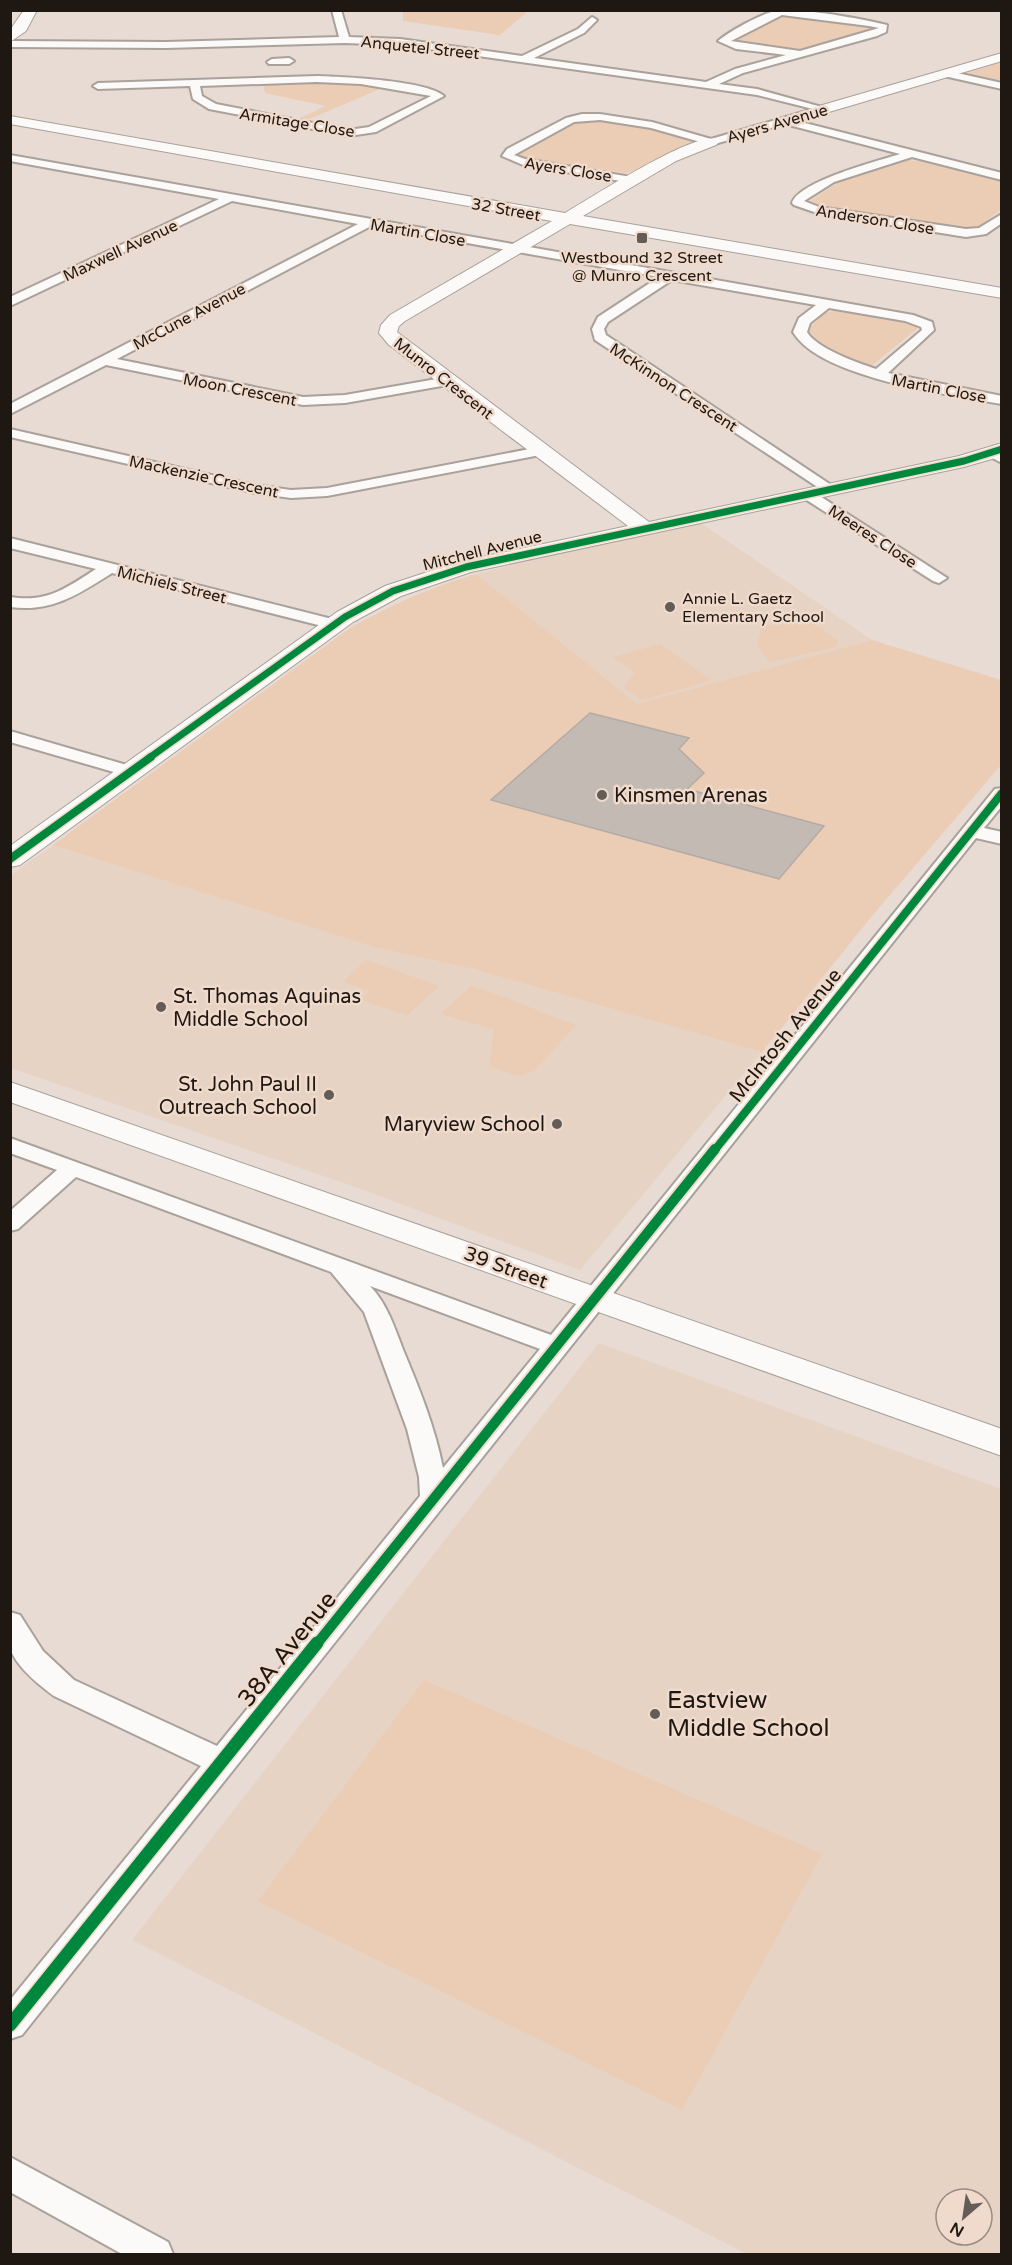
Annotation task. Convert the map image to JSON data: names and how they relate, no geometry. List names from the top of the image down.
{
  "streets": {
    "street": [
      "Anquetel Street",
      "Armitage Close",
      "Ayers Avenue",
      "Ayers Close",
      "32 Street",
      "Anderson Close",
      "Martin Close",
      "Maxwell Avenue",
      "McCune Avenue",
      "Munro Crescent",
      "McKinnon Crescent",
      "Moon Crescent",
      "Mackenzie Crescent",
      "Meeres Close",
      "Mitchell Avenue",
      "Michiels Street",
      "McIntosh Avenue",
      "39 Street",
      "38A Avenue"
    ]
  },
  "crossings": [
    ["Anquetel Street", "Armitage Close"],
    ["Anquetel Street", "Ayers Avenue"],
    ["Ayers Avenue", "Ayers Close"],
    ["Ayers Avenue", "32 Street"],
    ["Ayers Avenue", "Munro Crescent"],
    ["32 Street", "Munro Crescent"],
    ["Martin Close", "Maxwell Avenue"],
    ["Martin Close", "McCune Avenue"],
    ["Martin Close", "Munro Crescent"],
    ["Martin Close", "McKinnon Crescent"],
    ["McCune Avenue", "Moon Crescent"],
    ["Munro Crescent", "Moon Crescent"],
    ["Munro Crescent", "Mackenzie Crescent"],
    ["Munro Crescent", "Mitchell Avenue"],
    ["McKinnon Crescent", "Mitchell Avenue"],
    ["Meeres Close", "Mitchell Avenue"],
    ["Mitchell Avenue", "Michiels Street"],
    ["McIntosh Avenue", "39 Street"],
    ["McIntosh Avenue", "38A Avenue"],
    ["39 Street", "38A Avenue"]
  ],
  "places": {
    "transit": ["Westbound 32 Street @ Munro Crescent"],
    "other": [
      "Annie L. Gaetz Elementary School",
      "Kinsmen Arenas",
      "St. Thomas Aquinas Middle School",
      "St. John Paul II Outreach School",
      "Maryview School",
      "Eastview Middle School"
    ]
  },
  "north": "bottom left"
}
